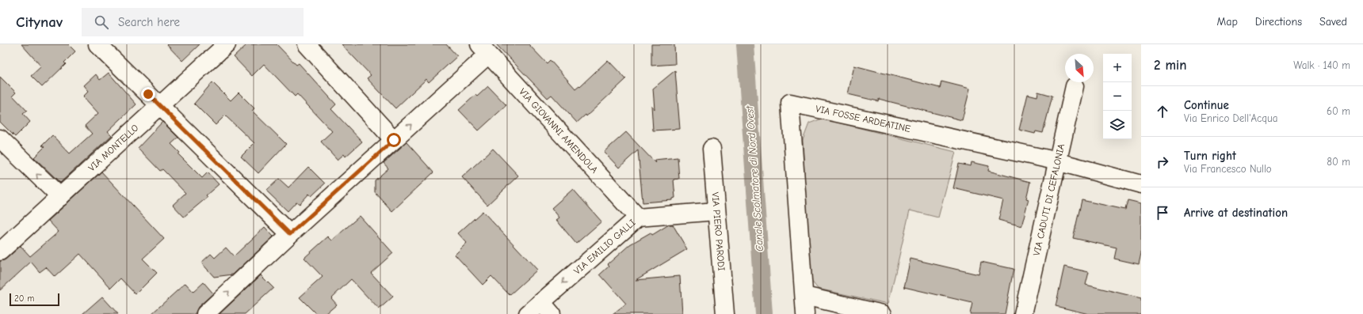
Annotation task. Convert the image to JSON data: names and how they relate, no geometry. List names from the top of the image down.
{
  "streets": {
    "street": [
      "VIA FOSSE ARDEATINE",
      "VIA GIOVANNI AMENDOLA",
      "VIA MONTELLO",
      "VIA CADUTI DI CEFALONIA",
      "VIA PIERO PARODI",
      "VIA EMILIO GALLI"
    ]
  },
  "crossings": [
    ["VIA FOSSE ARDEATINE", "VIA CADUTI DI CEFALONIA"],
    ["VIA GIOVANNI AMENDOLA", "VIA EMILIO GALLI"],
    ["VIA PIERO PARODI", "VIA EMILIO GALLI"]
  ],
  "one_way": ["VIA EMILIO GALLI"],
  "water": ["Canale Scolmatore di Nord Ovest"],
  "scale_bar": "20 m",
  "north": "bottom right",
  "page": {
    "header": "Citynav",
    "search": "Search here",
    "nav": ["Map", "Directions", "Saved"],
    "heading": ["2 min", "Walk · 140 m"],
    "map_buttons": ["+", "−"],
    "list": [
      ["Continue", "Via Enrico Dell'Acqua", "60 m"],
      ["Turn right", "Via Francesco Nullo", "80 m"],
      "Arrive at destination"
    ],
    "scale": "20 m"
  }
}
